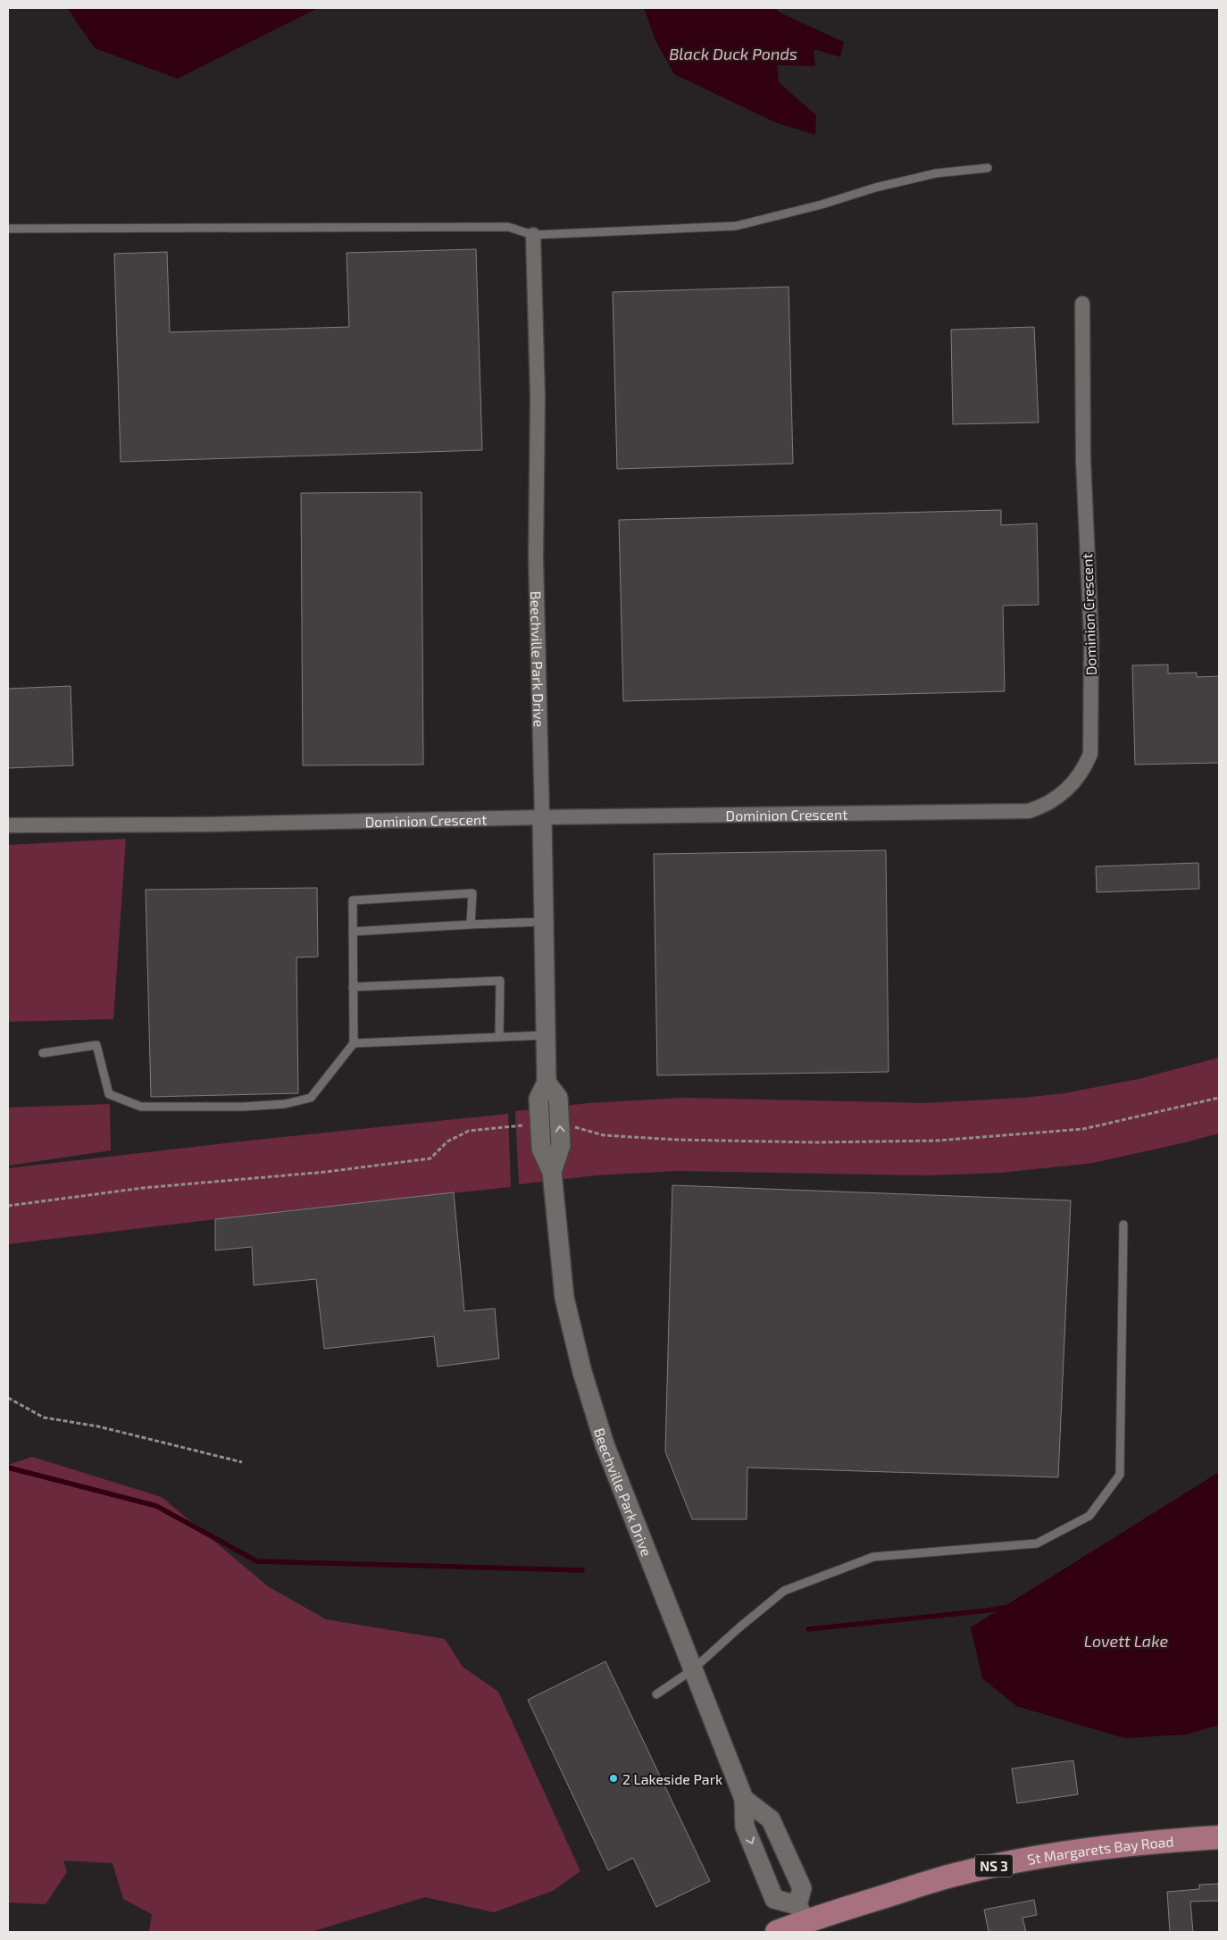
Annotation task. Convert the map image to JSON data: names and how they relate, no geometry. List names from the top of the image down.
{
  "streets": {
    "main road": ["St Margarets Bay Road", "NS 3"],
    "street": ["Dominion Crescent", "Beechville Park Drive"]
  },
  "crossings": [
    ["Dominion Crescent", "Beechville Park Drive"],
    ["Beechville Park Drive", "St Margarets Bay Road"]
  ],
  "water": ["Black Duck Ponds", "Lovett Lake"],
  "places": ["2 Lakeside Park"]
}
